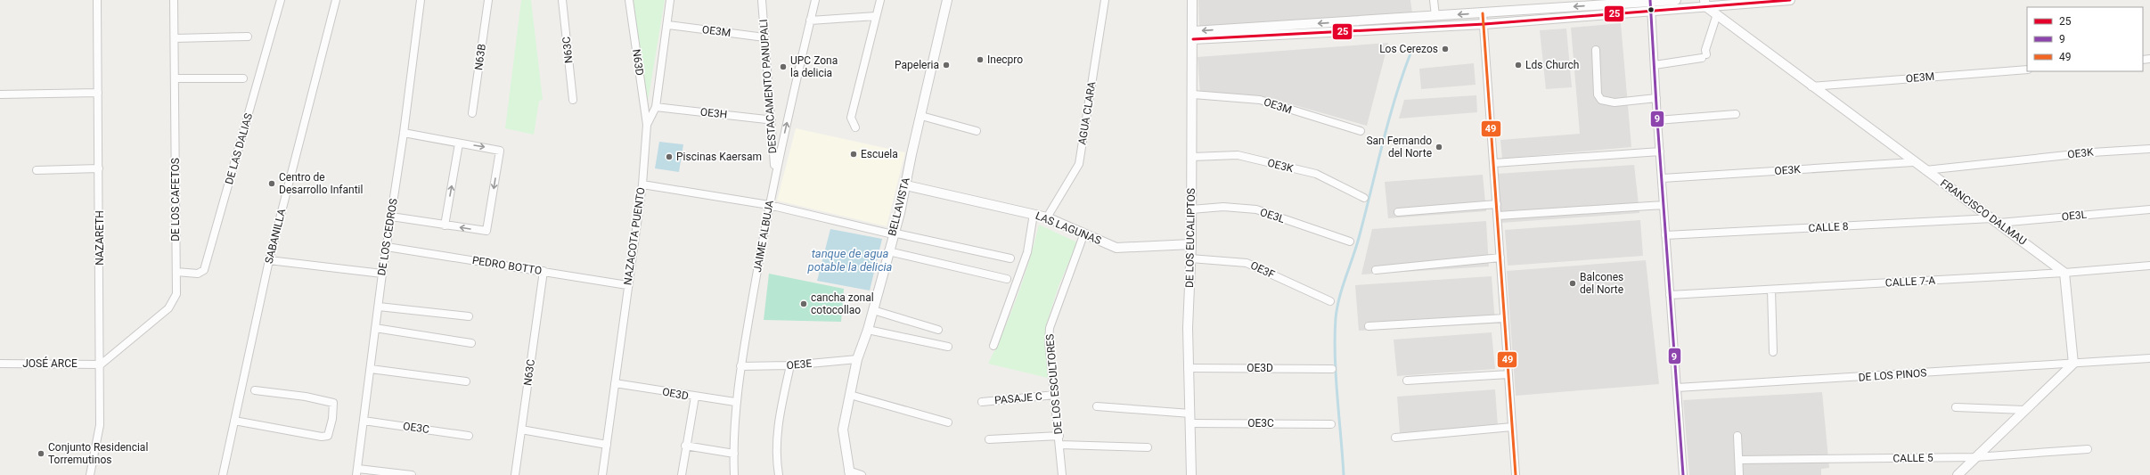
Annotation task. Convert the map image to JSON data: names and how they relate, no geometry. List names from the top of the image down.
{
  "streets": {
    "street": [
      "OE3M",
      "N63C",
      "N63B",
      "N63D",
      "DESTACAMENTO PANUPALI",
      "OE3H",
      "AGUA CLARA",
      "DE LAS DALIAS",
      "OE3K",
      "DE LOS CAFETOS",
      "BELLAVISTA",
      "FRANCISCO DALMAU",
      "OE3L",
      "CALLE 8",
      "LAS LAGUNAS",
      "SABANILLA",
      "NAZACOTA PUENTO",
      "JAIME ALBUJA",
      "DE LOS CEDROS",
      "NAZARETH",
      "DE LOS EUCALIPTOS",
      "PEDRO BOTTO",
      "OE3F",
      "CALLE 7-A",
      "JOSÉ ARCE",
      "OE3E",
      "OE3D",
      "DE LOS PINOS",
      "DE LOS ESCULTORES",
      "PASAJE C",
      "OE3C",
      "CALLE 5"
    ]
  },
  "crossings": [
    ["OE3M", "DESTACAMENTO PANUPALI"],
    ["OE3M", "FRANCISCO DALMAU"],
    ["OE3M", "NAZACOTA PUENTO"],
    ["OE3M", "DE LOS EUCALIPTOS"],
    ["N63C", "PEDRO BOTTO"],
    ["N63D", "NAZACOTA PUENTO"],
    ["DESTACAMENTO PANUPALI", "OE3H"],
    ["DESTACAMENTO PANUPALI", "JAIME ALBUJA"],
    ["OE3H", "NAZACOTA PUENTO"],
    ["AGUA CLARA", "LAS LAGUNAS"],
    ["DE LAS DALIAS", "DE LOS CAFETOS"],
    ["OE3K", "FRANCISCO DALMAU"],
    ["OE3K", "DE LOS EUCALIPTOS"],
    ["DE LOS CAFETOS", "NAZARETH"],
    ["DE LOS CAFETOS", "JOSÉ ARCE"],
    ["BELLAVISTA", "LAS LAGUNAS"],
    ["BELLAVISTA", "OE3E"],
    ["FRANCISCO DALMAU", "OE3L"],
    ["FRANCISCO DALMAU", "CALLE 8"],
    ["FRANCISCO DALMAU", "CALLE 7-A"],
    ["OE3L", "CALLE 8"],
    ["OE3L", "DE LOS EUCALIPTOS"],
    ["LAS LAGUNAS", "DE LOS EUCALIPTOS"],
    ["LAS LAGUNAS", "DE LOS ESCULTORES"],
    ["NAZACOTA PUENTO", "PEDRO BOTTO"],
    ["NAZACOTA PUENTO", "OE3D"],
    ["JAIME ALBUJA", "OE3E"],
    ["JAIME ALBUJA", "OE3D"],
    ["DE LOS CEDROS", "PEDRO BOTTO"],
    ["DE LOS CEDROS", "OE3C"],
    ["NAZARETH", "JOSÉ ARCE"],
    ["DE LOS EUCALIPTOS", "OE3F"],
    ["DE LOS EUCALIPTOS", "OE3D"],
    ["DE LOS EUCALIPTOS", "OE3C"],
    ["DE LOS ESCULTORES", "PASAJE C"]
  ],
  "water": ["tanque de agua potable la delicia"],
  "places": [
    "Los Cerezos",
    "Inecpro",
    "Papeleria",
    "Lds Church",
    "UPC Zona la delicia",
    "San Fernando del Norte",
    "Escuela",
    "Piscinas Kaersam",
    "Centro de Desarrollo Infantil",
    "Balcones del Norte",
    "cancha zonal cotocollao",
    "Conjunto Residencial Torremutinos"
  ],
  "lines": ["transit line 25", "transit line 9", "transit line 49"],
  "legend": ["25", "9", "49"]
}
